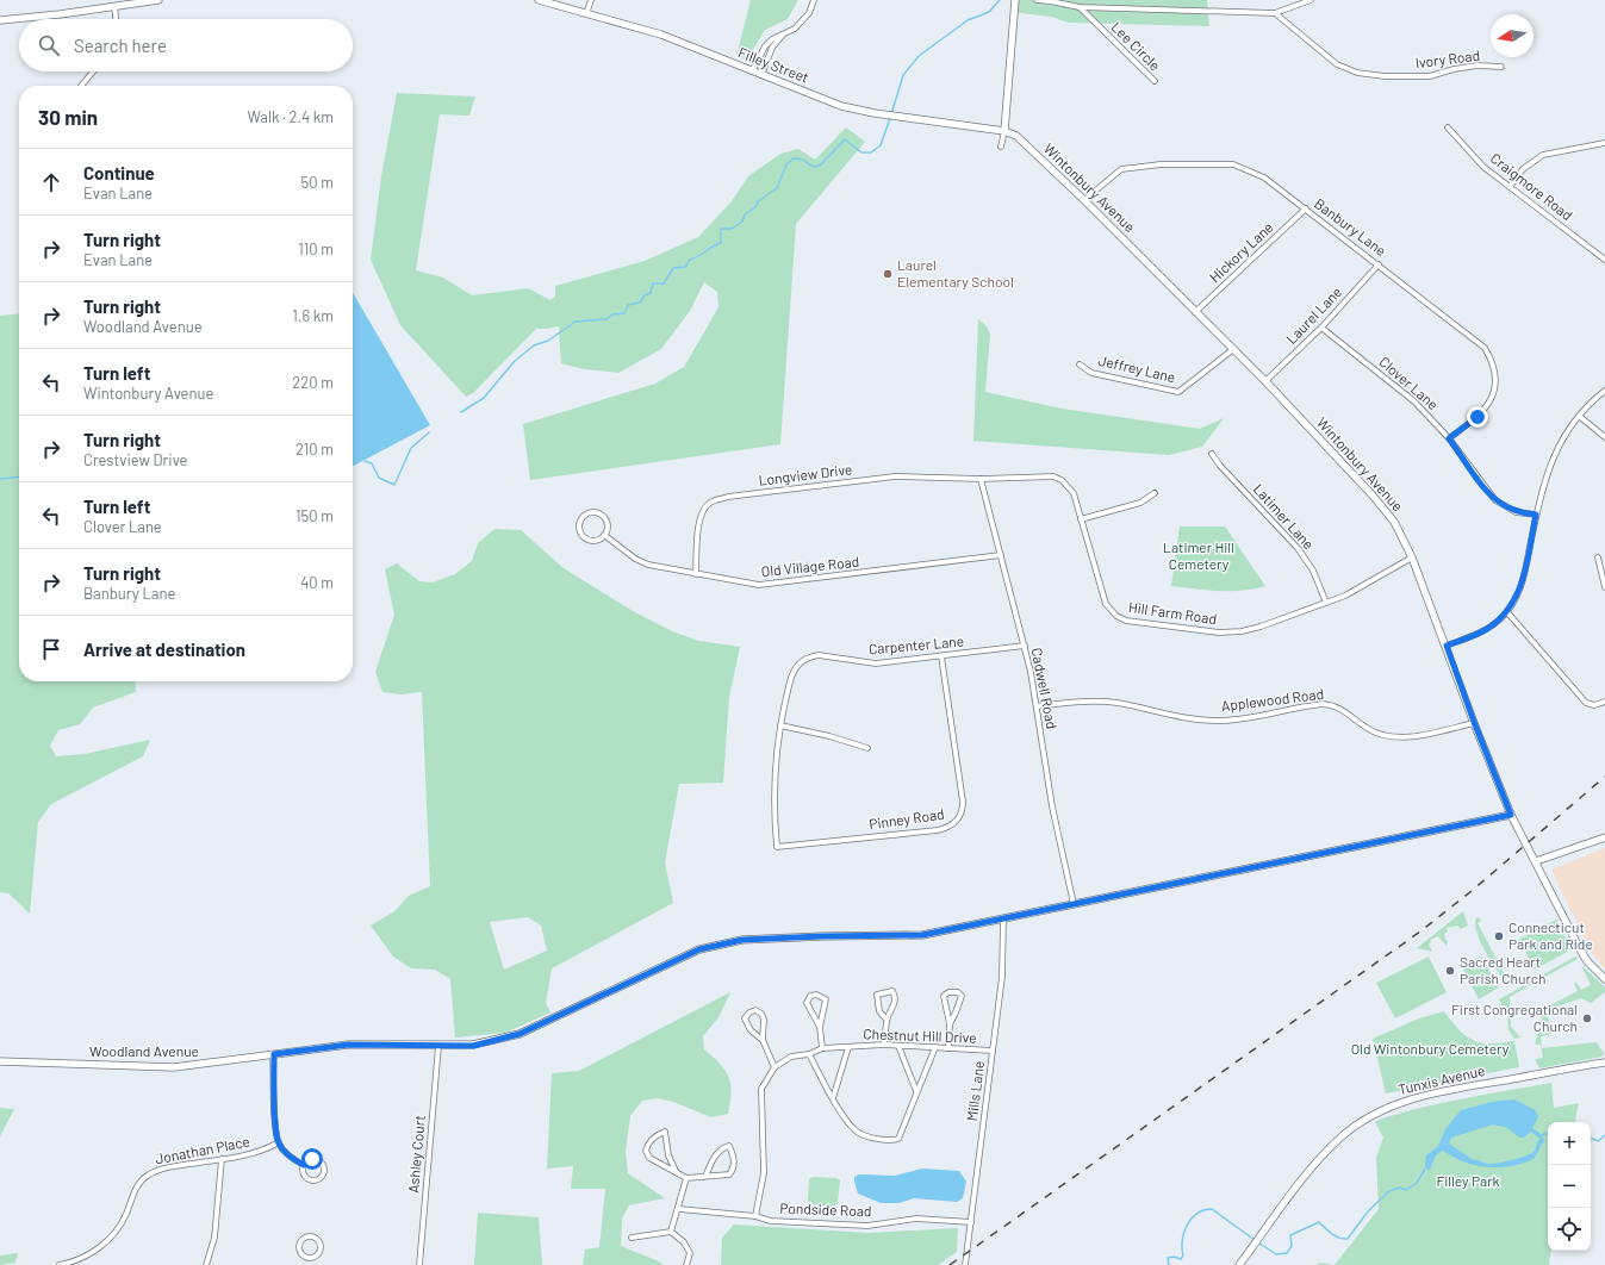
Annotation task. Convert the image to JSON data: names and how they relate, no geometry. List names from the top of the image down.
{
  "streets": {
    "street": [
      "Lee Circle",
      "Ivory Road",
      "Filley Street",
      "Craigmore Road",
      "Wintonbury Avenue",
      "Banbury Lane",
      "Hickory Lane",
      "Laurel Lane",
      "Jeffrey Lane",
      "Clover Lane",
      "Longview Drive",
      "Latimer Lane",
      "Old Village Road",
      "Hill Farm Road",
      "Carpenter Lane",
      "Cadwell Road",
      "Applewood Road",
      "Pinney Road",
      "Chestnut Hill Drive",
      "Woodland Avenue",
      "Tunxis Avenue",
      "Mills Lane",
      "Jonathan Place",
      "Ashley Court",
      "Pondside Road"
    ]
  },
  "crossings": [
    ["Filley Street", "Wintonbury Avenue"],
    ["Wintonbury Avenue", "Banbury Lane"],
    ["Wintonbury Avenue", "Hickory Lane"],
    ["Wintonbury Avenue", "Laurel Lane"],
    ["Wintonbury Avenue", "Jeffrey Lane"],
    ["Wintonbury Avenue", "Hill Farm Road"],
    ["Wintonbury Avenue", "Applewood Road"],
    ["Wintonbury Avenue", "Woodland Avenue"],
    ["Banbury Lane", "Hickory Lane"],
    ["Banbury Lane", "Laurel Lane"],
    ["Banbury Lane", "Clover Lane"],
    ["Laurel Lane", "Clover Lane"],
    ["Longview Drive", "Old Village Road"],
    ["Longview Drive", "Hill Farm Road"],
    ["Longview Drive", "Cadwell Road"],
    ["Latimer Lane", "Hill Farm Road"],
    ["Old Village Road", "Cadwell Road"],
    ["Hill Farm Road", "Cadwell Road"],
    ["Carpenter Lane", "Cadwell Road"],
    ["Carpenter Lane", "Pinney Road"],
    ["Cadwell Road", "Applewood Road"],
    ["Cadwell Road", "Woodland Avenue"],
    ["Chestnut Hill Drive", "Mills Lane"],
    ["Chestnut Hill Drive", "Pondside Road"],
    ["Woodland Avenue", "Mills Lane"],
    ["Woodland Avenue", "Ashley Court"],
    ["Mills Lane", "Pondside Road"]
  ],
  "parks": ["Latimer Hill Cemetery", "Old Wintonbury Cemetery", "Filley Park"],
  "places": [
    "Laurel Elementary School",
    "Connecticut Park and Ride",
    "Sacred Heart Parish Church",
    "First Congregational Church"
  ],
  "north": "left",
  "page": {
    "search": "Search here",
    "heading": ["30 min", "Walk · 2.4 km"],
    "list": [
      ["Continue", "Evan Lane", "50 m"],
      ["Turn right", "Evan Lane", "110 m"],
      ["Turn right", "Woodland Avenue", "1.6 km"],
      ["Turn left", "Wintonbury Avenue", "220 m"],
      ["Turn right", "Crestview Drive", "210 m"],
      ["Turn left", "Clover Lane", "150 m"],
      ["Turn right", "Banbury Lane", "40 m"],
      "Arrive at destination"
    ],
    "map_buttons": ["+", "−"]
  }
}
